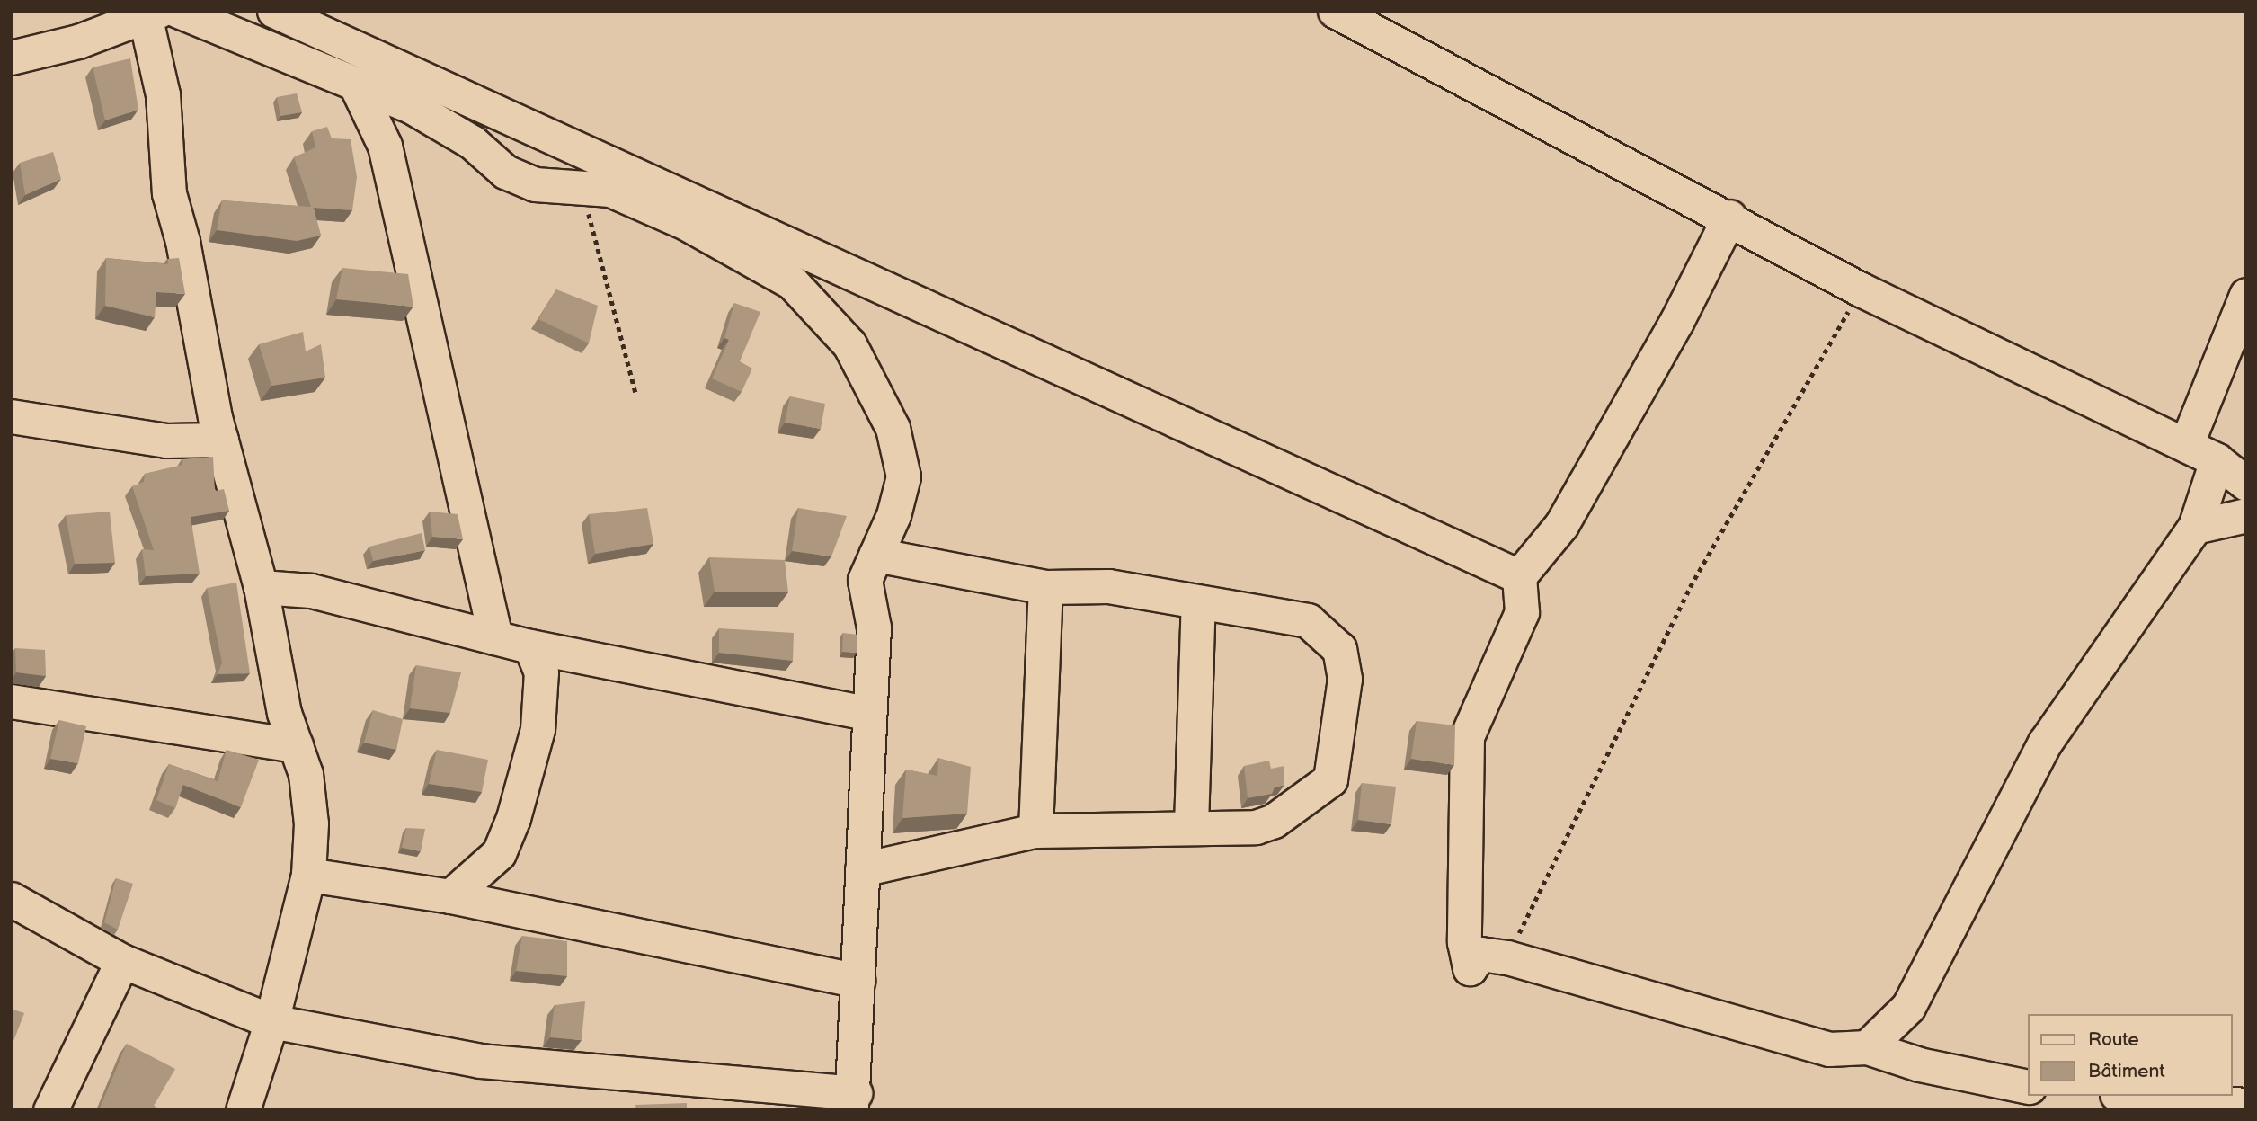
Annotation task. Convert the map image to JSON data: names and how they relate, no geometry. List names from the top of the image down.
{
  "legend": ["Route", "Bâtiment"]
}
